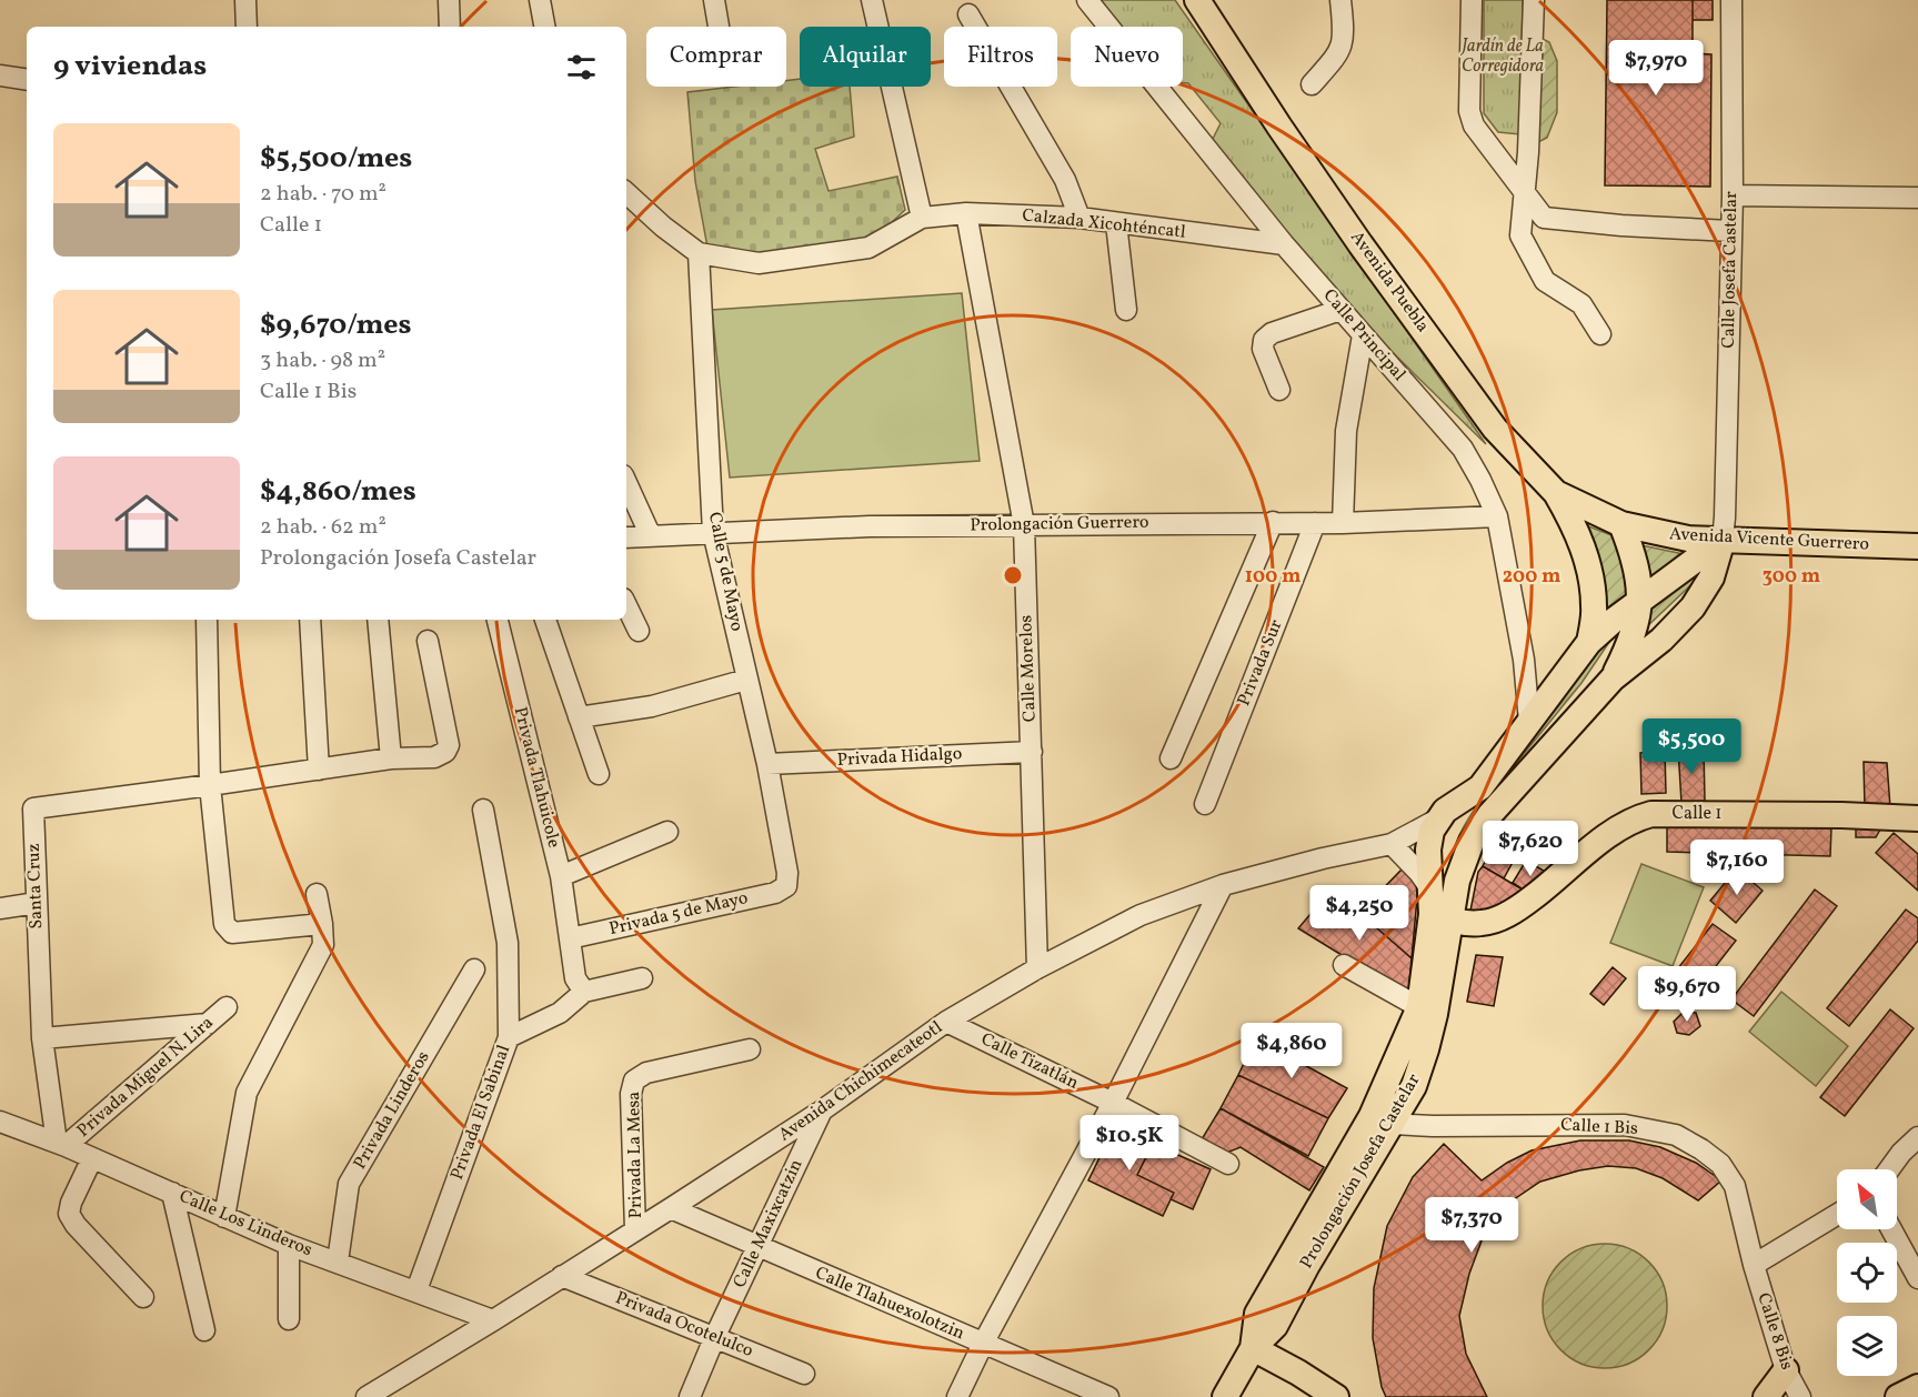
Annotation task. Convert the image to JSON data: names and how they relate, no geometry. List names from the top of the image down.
{
  "streets": {
    "main road": [
      "Avenida Puebla",
      "Avenida Vicente Guerrero",
      "Calle 1",
      "Prolongación Josefa Castelar"
    ],
    "street": [
      "Calzada Xicohténcatl",
      "Calle Josefa Castelar",
      "Calle Principal",
      "Prolongación Guerrero",
      "Calle 5 de Mayo",
      "Privada Sur",
      "Calle Morelos",
      "Privada Hidalgo",
      "Privada Tlahuicole",
      "Santa Cruz",
      "Privada 5 de Mayo",
      "Calle Tizatlán",
      "Privada Miguel N. Lira",
      "Avenida Chichimecateotl",
      "Privada Linderos",
      "Privada El Sabinal",
      "Calle 1 Bis",
      "Privada La Mesa",
      "Calle Los Linderos",
      "Calle Maxixcatzin",
      "Calle Tlahuexolotzin",
      "Privada Ocotelulco",
      "Calle 8 Bis"
    ]
  },
  "crossings": [
    ["Calzada Xicohténcatl", "Calle Principal"],
    ["Calzada Xicohténcatl", "Calle Morelos"],
    ["Calle Josefa Castelar", "Avenida Vicente Guerrero"],
    ["Calle Josefa Castelar", "Prolongación Josefa Castelar"],
    ["Avenida Puebla", "Avenida Vicente Guerrero"],
    ["Calle Principal", "Prolongación Guerrero"],
    ["Prolongación Guerrero", "Calle 5 de Mayo"],
    ["Prolongación Guerrero", "Privada Sur"],
    ["Prolongación Guerrero", "Calle Morelos"],
    ["Avenida Vicente Guerrero", "Prolongación Josefa Castelar"],
    ["Calle 5 de Mayo", "Privada Hidalgo"],
    ["Calle 5 de Mayo", "Privada 5 de Mayo"],
    ["Calle Morelos", "Privada Hidalgo"],
    ["Calle Morelos", "Avenida Chichimecateotl"],
    ["Privada Tlahuicole", "Privada 5 de Mayo"],
    ["Calle 1", "Prolongación Josefa Castelar"],
    ["Santa Cruz", "Privada Miguel N. Lira"],
    ["Santa Cruz", "Calle Los Linderos"],
    ["Calle Tizatlán", "Avenida Chichimecateotl"],
    ["Privada Miguel N. Lira", "Calle Los Linderos"],
    ["Avenida Chichimecateotl", "Privada La Mesa"],
    ["Avenida Chichimecateotl", "Prolongación Josefa Castelar"],
    ["Avenida Chichimecateotl", "Calle Los Linderos"],
    ["Avenida Chichimecateotl", "Calle Maxixcatzin"],
    ["Avenida Chichimecateotl", "Calle Tlahuexolotzin"],
    ["Avenida Chichimecateotl", "Privada Ocotelulco"],
    ["Privada Linderos", "Calle Los Linderos"],
    ["Privada El Sabinal", "Calle Los Linderos"],
    ["Calle 1 Bis", "Prolongación Josefa Castelar"],
    ["Calle 1 Bis", "Calle 8 Bis"],
    ["Calle Maxixcatzin", "Calle Tlahuexolotzin"],
    ["Calle Maxixcatzin", "Privada Ocotelulco"]
  ],
  "parks": ["Jardín de La Corregidora"],
  "north": "top left",
  "page": {
    "chip": [
      "Comprar",
      "Alquilar",
      "Filtros",
      "Nuevo"
    ],
    "heading": "9 viviendas",
    "price": [
      "$7,970",
      "$5,500",
      "$7,620",
      "$7,160",
      "$4,250",
      "$9,670",
      "$4,860",
      "$10.5K",
      "$7,370"
    ],
    "list": [
      {
        "name": "$5,500/mes",
        "note": "2 hab. · 70 m² · Calle 1"
      },
      {
        "name": "$9,670/mes",
        "note": "3 hab. · 98 m² · Calle 1 Bis"
      },
      {
        "name": "$4,860/mes",
        "note": "2 hab. · 62 m² · Prolongación Josefa Castelar"
      }
    ]
  },
  "rings": ["100 m", "200 m", "300 m"]
}
